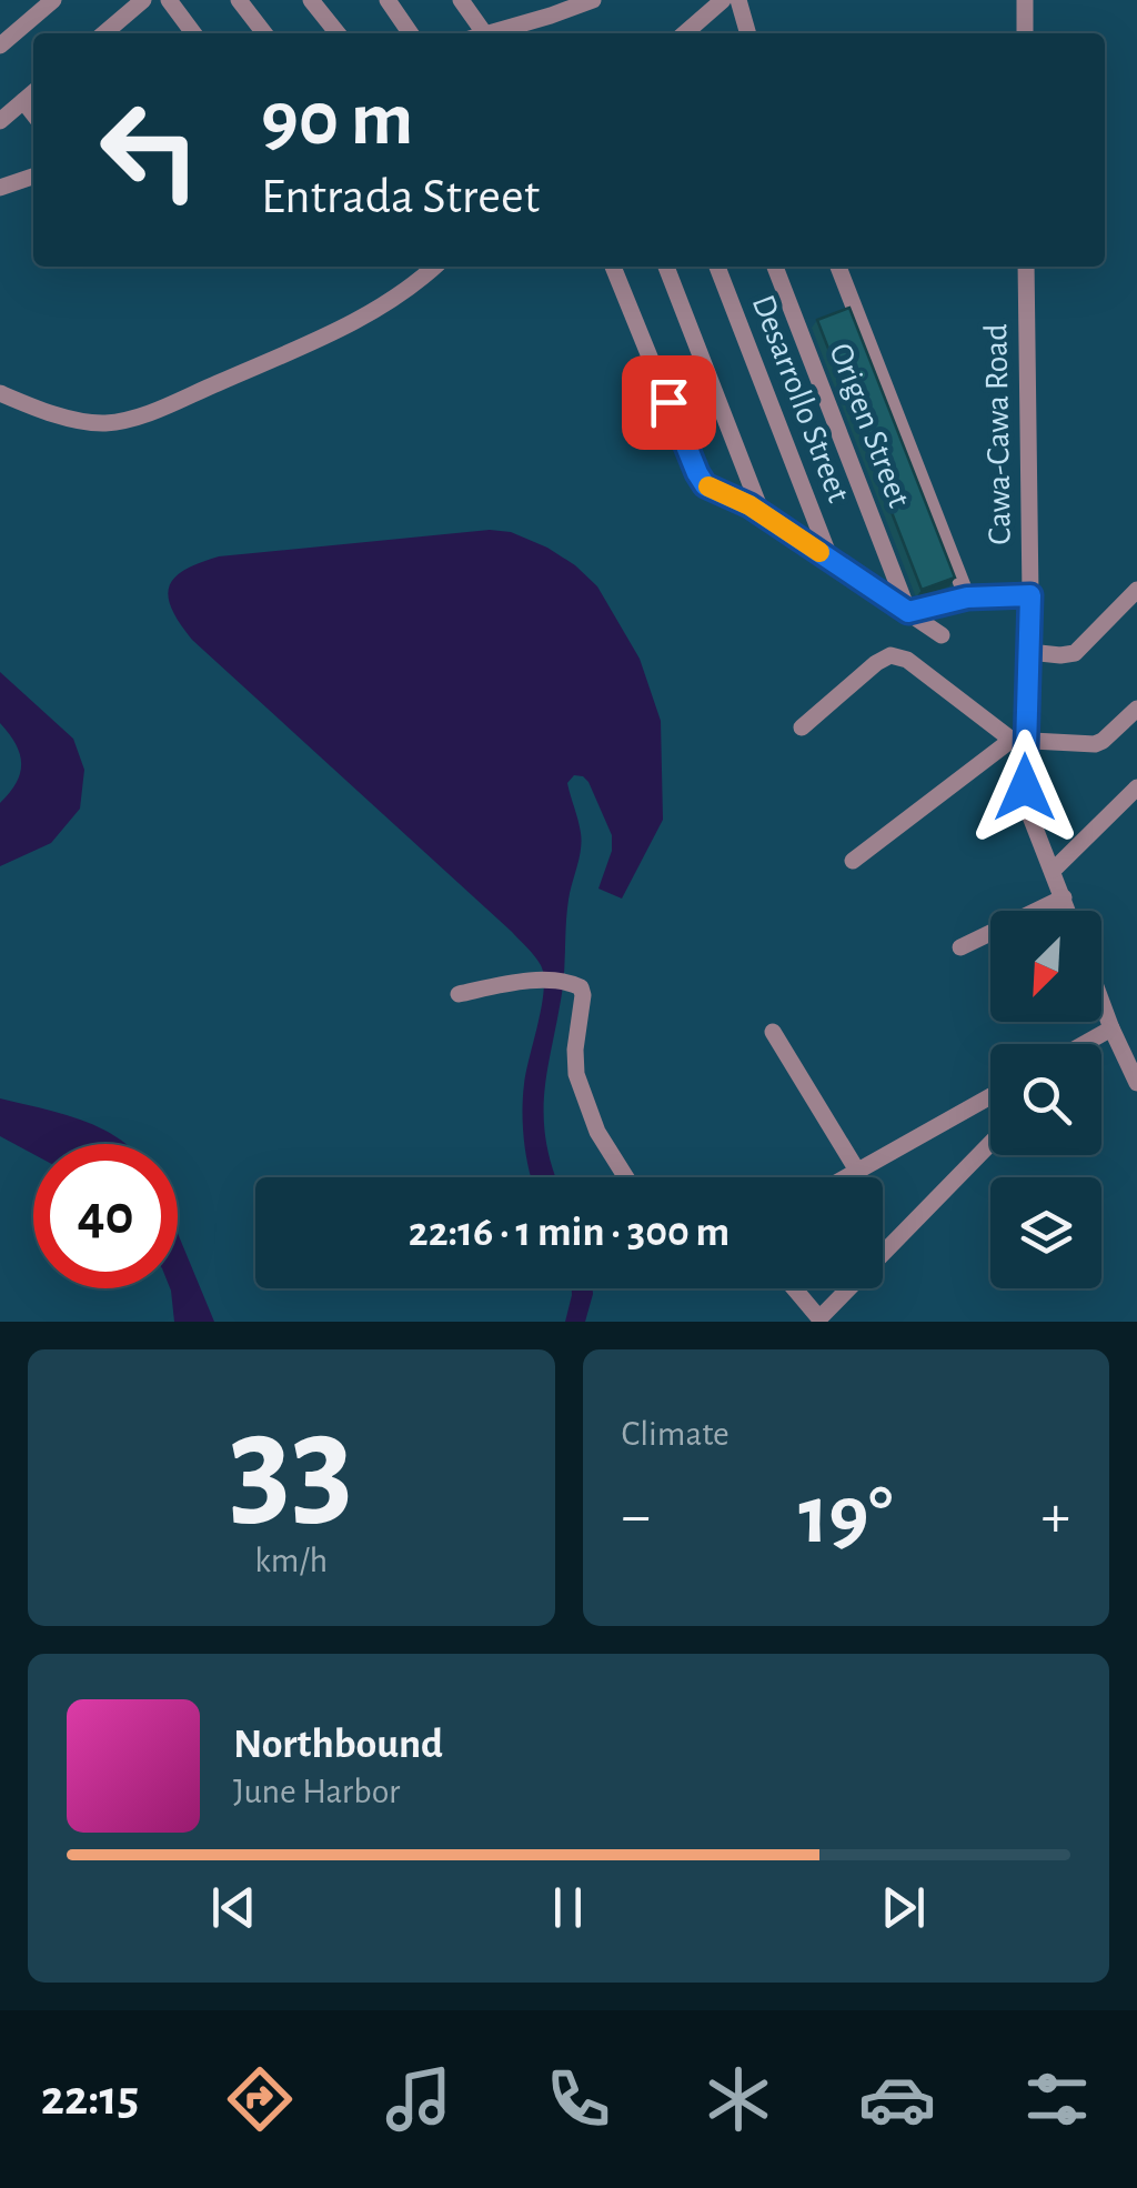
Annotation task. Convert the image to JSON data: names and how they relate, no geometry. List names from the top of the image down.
{
  "streets": {
    "street": ["Desarrollo Street", "Origen Street", "Cawa-Cawa Road"]
  },
  "north": "bottom left",
  "page": {
    "turn": ["90 m", "Entrada Street"],
    "limit": "40",
    "trip": "22:16 · 1 min · 300 m",
    "tile": [
      ["33", "km/h"],
      "Climate"
    ],
    "heat": ["−", "19°", "+"],
    "song": ["Northbound", "June Harbor"],
    "tabs": "22:15"
  }
}
